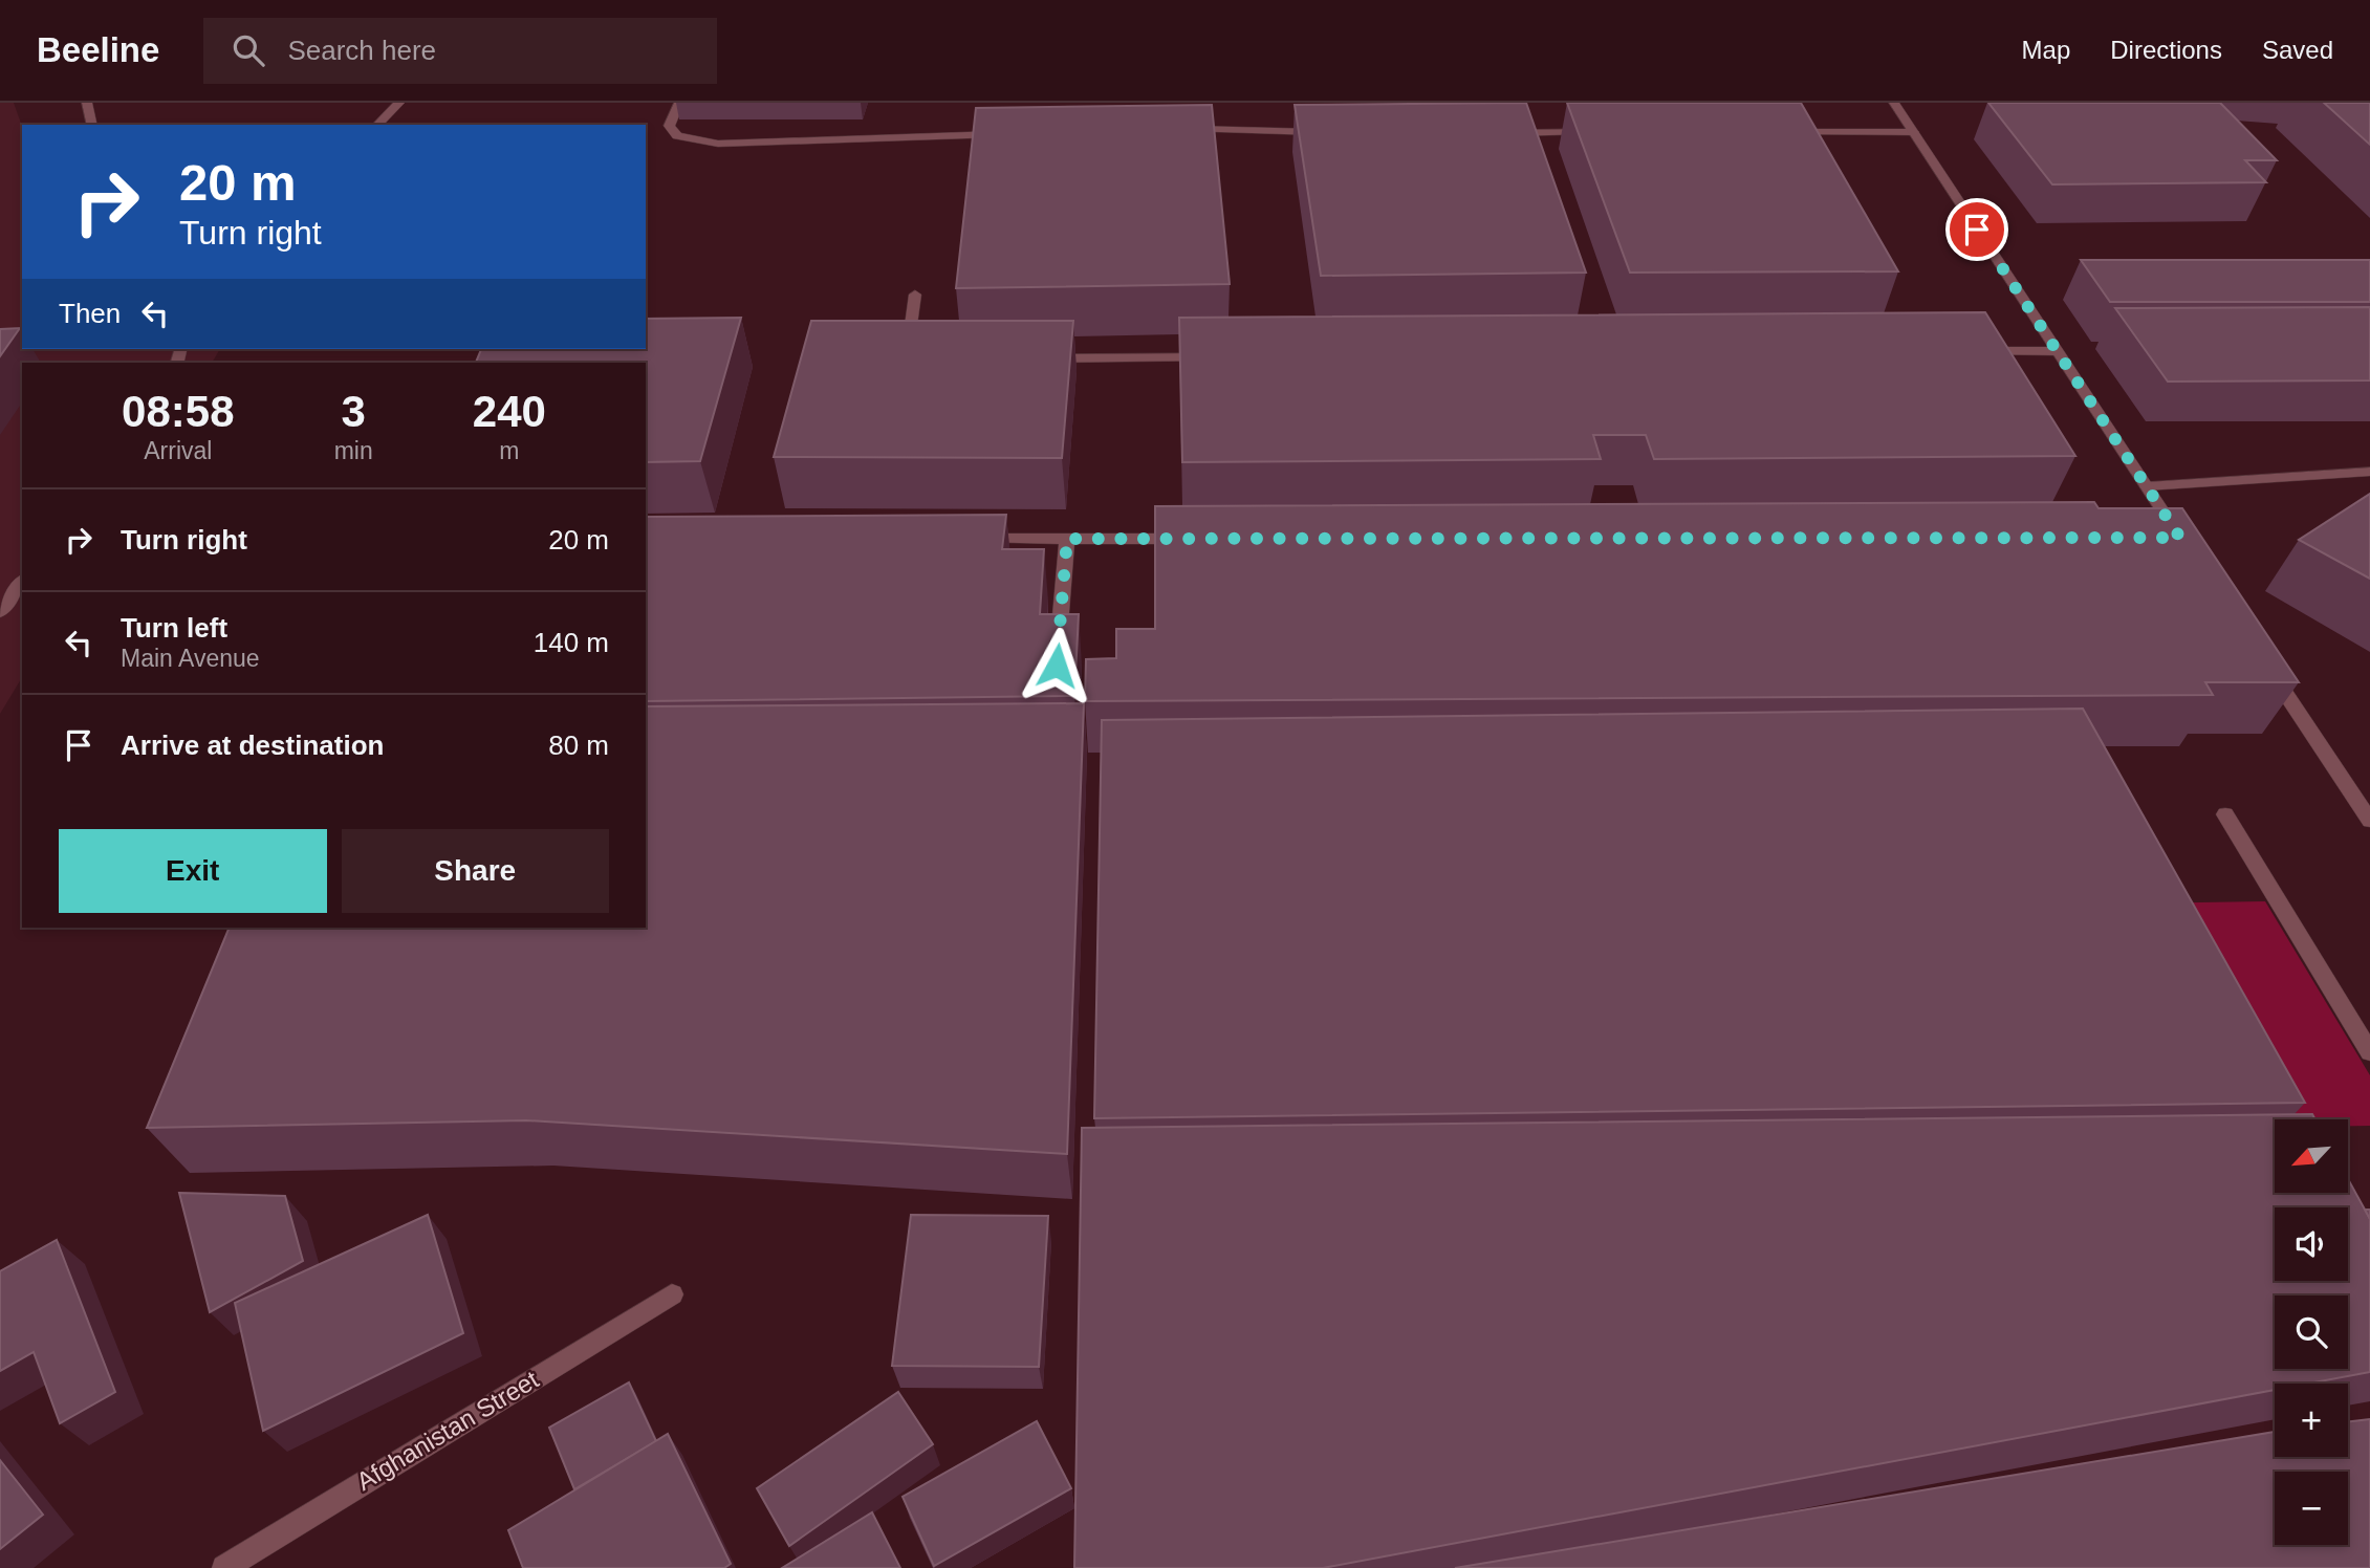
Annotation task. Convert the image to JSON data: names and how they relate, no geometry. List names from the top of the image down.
{
  "streets": {
    "street": ["Afghanistan Street"]
  },
  "north": "bottom left",
  "page": {
    "header": "Beeline",
    "search": "Search here",
    "nav": ["Map", "Directions", "Saved"],
    "turn": ["20 m", "Turn right"],
    "then": "Then",
    "eta": [
      "08:58",
      "Arrival",
      "3",
      "min",
      "240",
      "m"
    ],
    "list": [
      {
        "name": "Turn right",
        "value": "20 m"
      },
      {
        "name": "Turn left",
        "note": "Main Avenue",
        "value": "140 m"
      },
      {
        "name": "Arrive at destination",
        "value": "80 m"
      }
    ],
    "buttons": ["Exit", "Share"],
    "map_buttons": ["+", "−"]
  }
}
